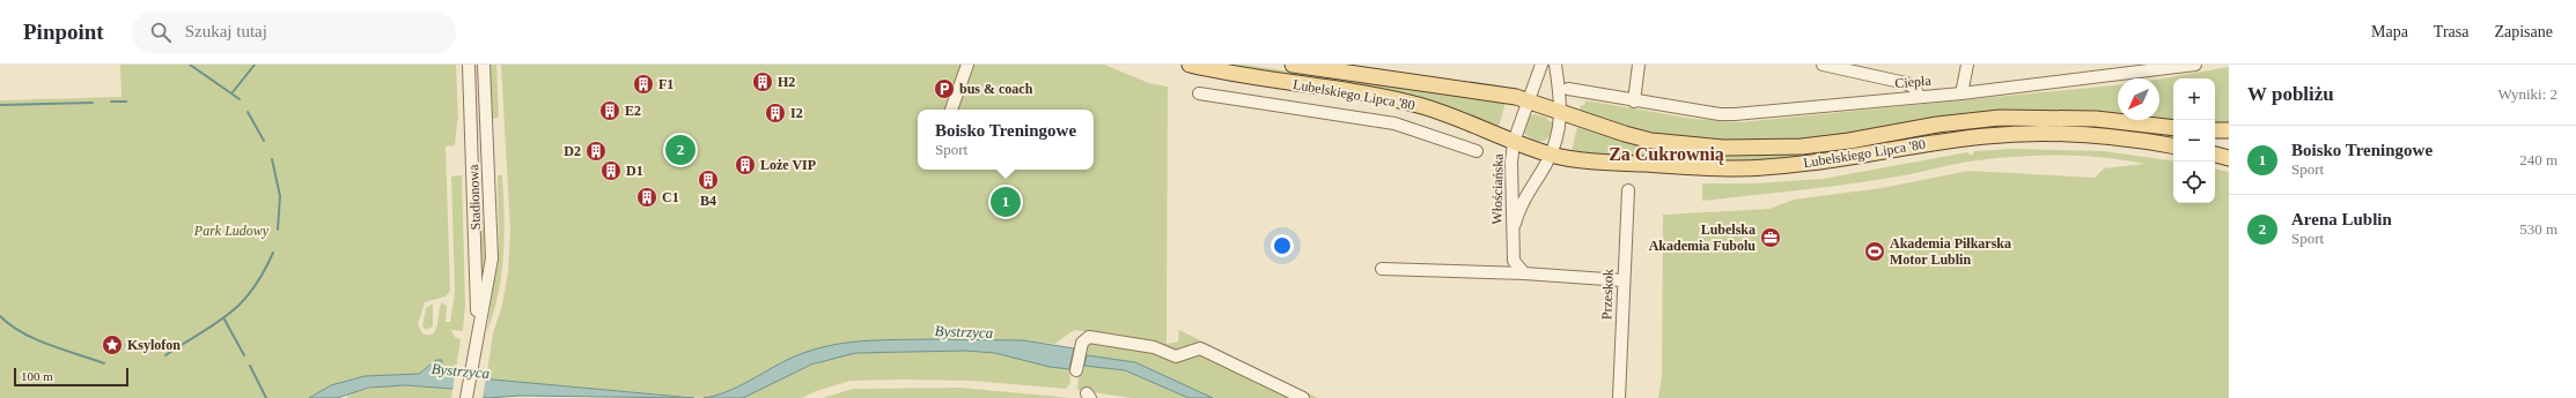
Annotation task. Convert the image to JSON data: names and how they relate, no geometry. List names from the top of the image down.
{
  "streets": {
    "main road": ["Lubelskiego Lipca '80"],
    "street": [
      "Ciepła",
      "Włościańska",
      "Stadionowa",
      "Przeskok"
    ]
  },
  "crossings": [
    ["Lubelskiego Lipca '80", "Włościańska"]
  ],
  "districts": ["Za Cukrownią"],
  "water": ["Bystrzyca"],
  "parks": ["Park Ludowy"],
  "places": {
    "building": [
      "H2",
      "F1",
      "E2",
      "I2",
      "D2",
      "Loże VIP",
      "D1",
      "B4",
      "C1"
    ],
    "parking": ["bus & coach"],
    "office": ["Lubelska Akademia Fubolu"],
    "sports": ["Akademia Piłkarska Motor Lublin"],
    "place": ["Ksylofon"]
  },
  "scale_bar": "100 m",
  "north": "bottom left",
  "page": {
    "header": "Pinpoint",
    "search": "Szukaj tutaj",
    "nav": ["Mapa", "Trasa", "Zapisane"],
    "heading": ["W pobliżu", "Wyniki: 2"],
    "map_buttons": ["+", "−"],
    "popup": ["Boisko Treningowe", "Sport"],
    "list": [
      {
        "mark": "1",
        "name": "Boisko Treningowe",
        "note": "Sport",
        "value": "240 m"
      },
      {
        "mark": "2",
        "name": "Arena Lublin",
        "note": "Sport",
        "value": "530 m"
      }
    ],
    "pins": ["2", "1"],
    "scale": "100 m"
  }
}
